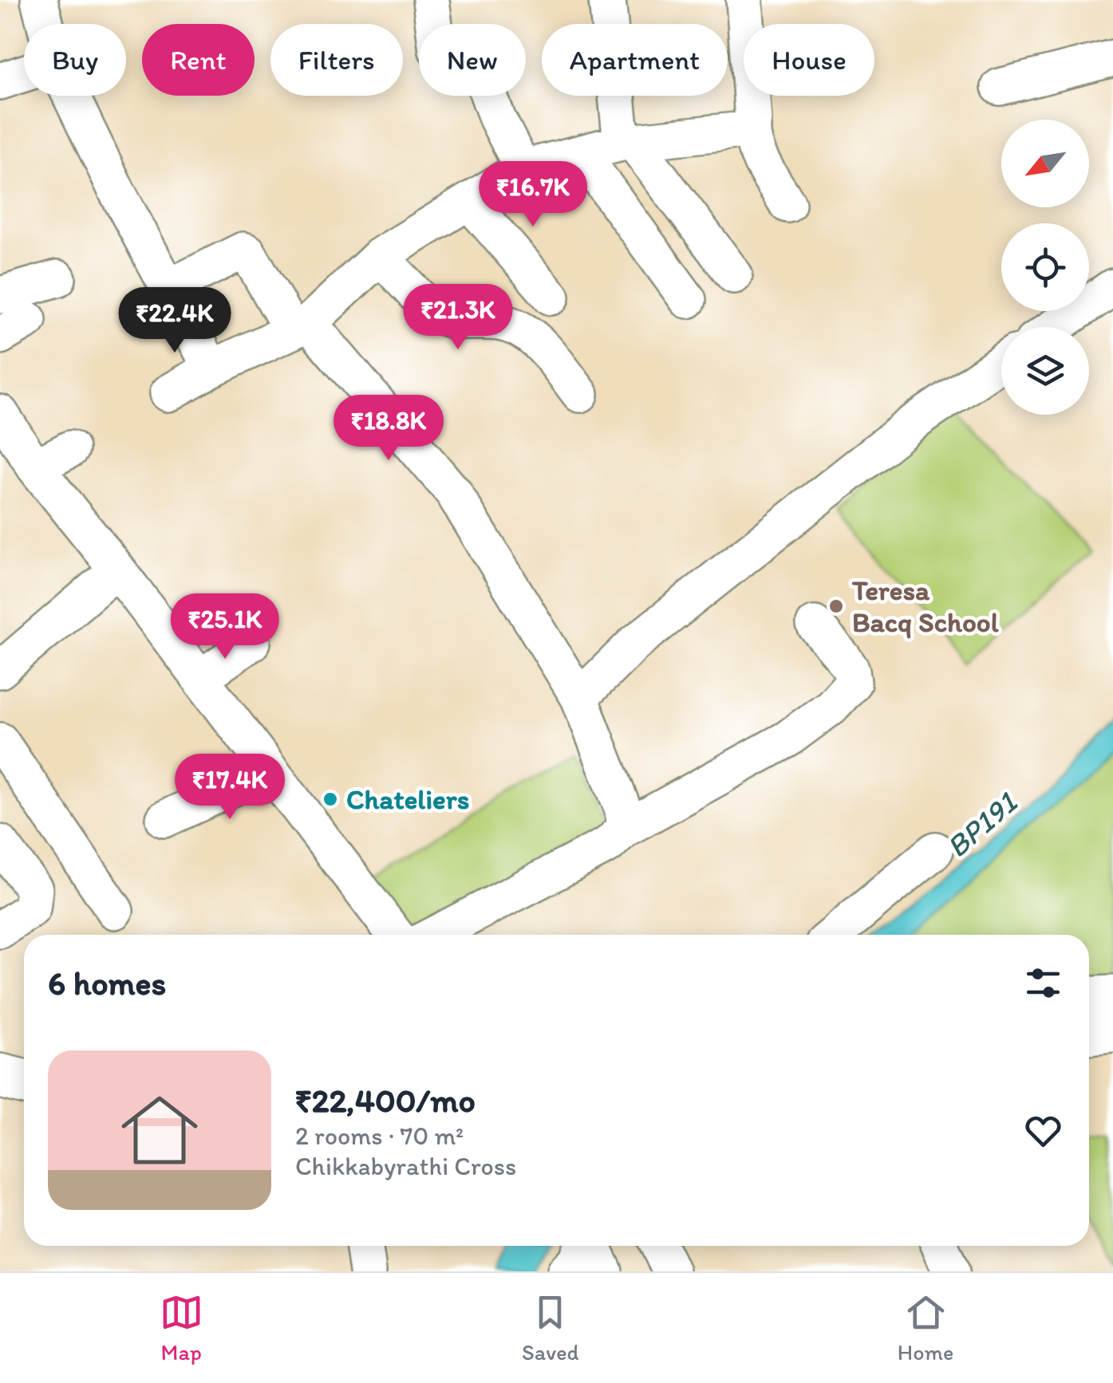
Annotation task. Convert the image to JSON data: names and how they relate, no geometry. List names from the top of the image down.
{
  "water": ["BP191"],
  "places": ["Teresa Bacq School", "Chateliers"],
  "north": "bottom left",
  "page": {
    "chip": [
      "Buy",
      "Rent",
      "Filters",
      "New",
      "Apartment",
      "House"
    ],
    "price": [
      "₹16.7K",
      "₹21.3K",
      "₹22.4K",
      "₹18.8K",
      "₹25.1K",
      "₹17.4K"
    ],
    "heading": "6 homes",
    "list": [
      {
        "name": "₹22,400/mo",
        "note": "2 rooms · 70 m² · Chikkabyrathi Cross"
      }
    ],
    "tabs": ["Map", "Saved", "Home"]
  }
}
